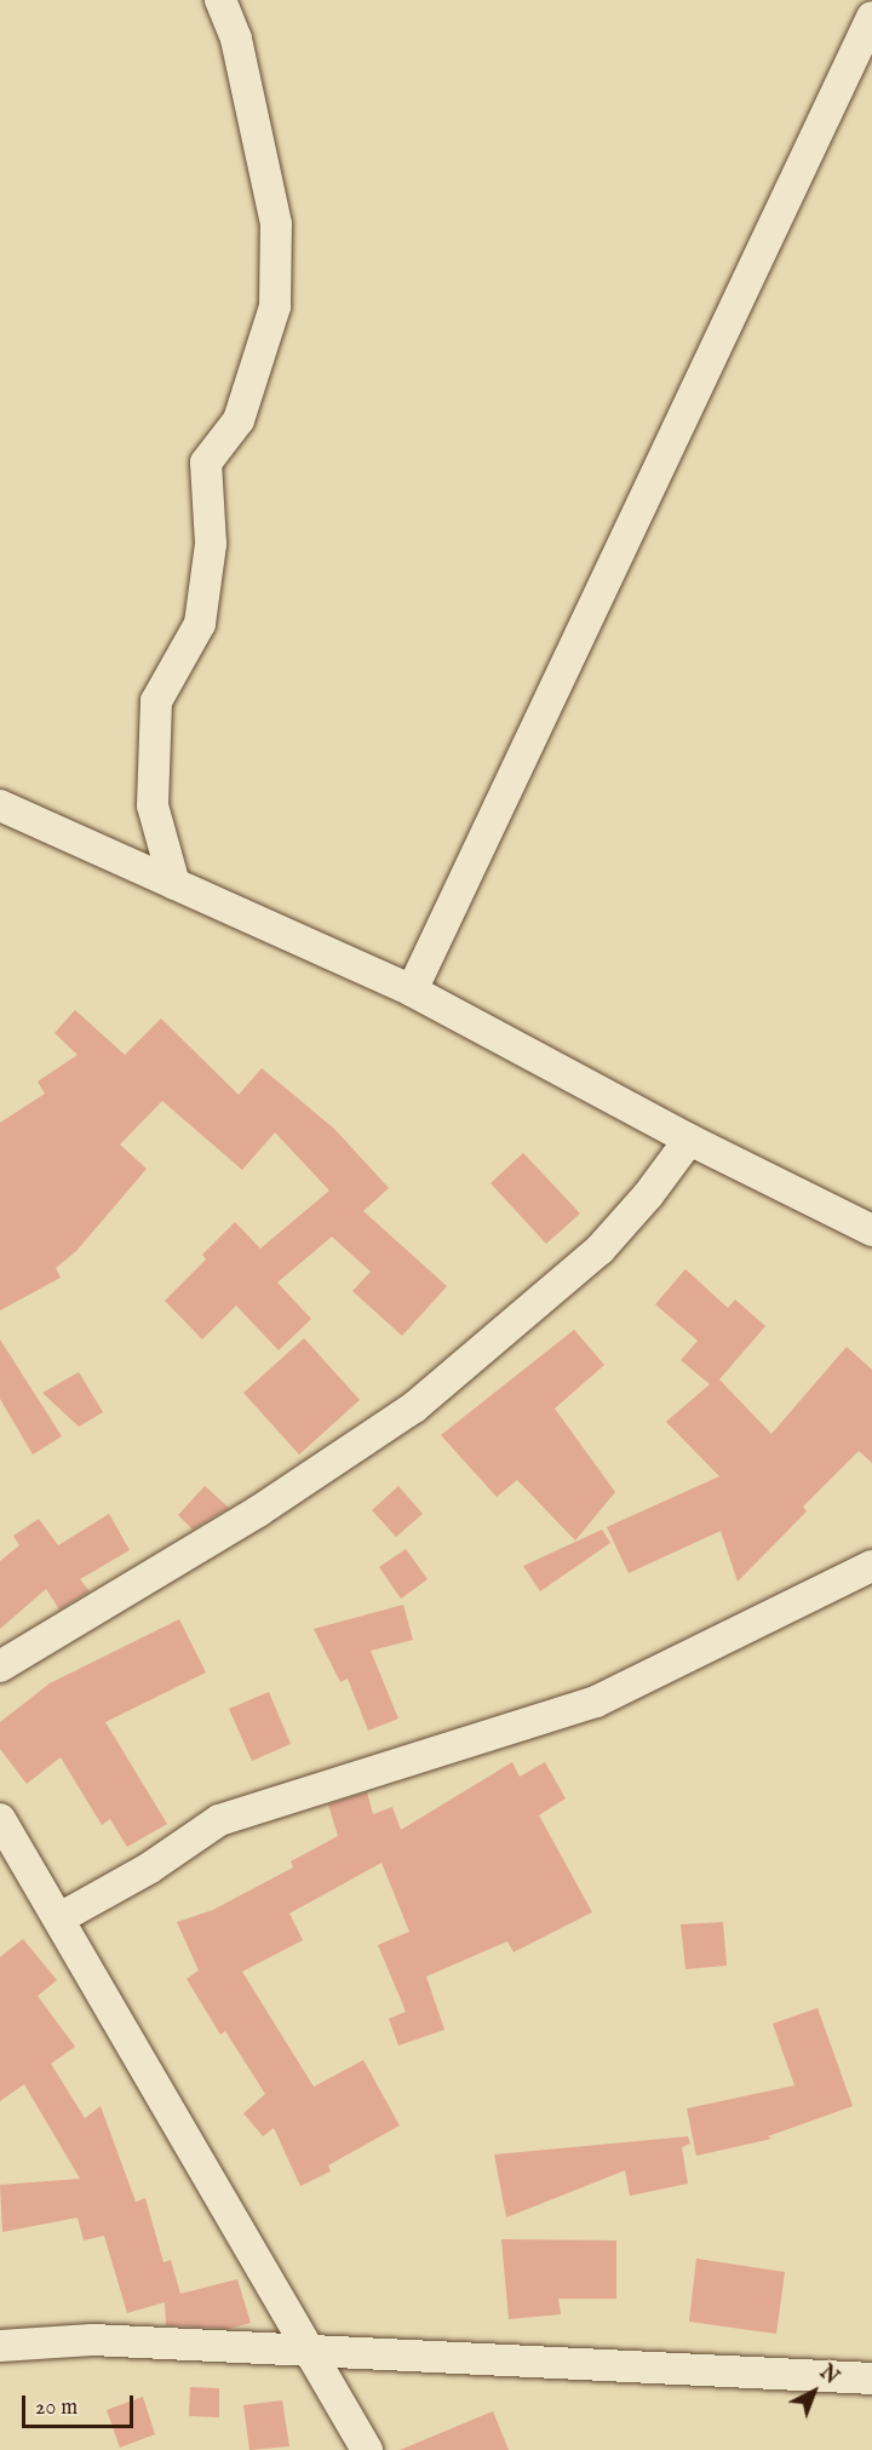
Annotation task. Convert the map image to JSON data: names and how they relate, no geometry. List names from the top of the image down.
{
  "scale_bar": "20 m",
  "north": "top right"
}
